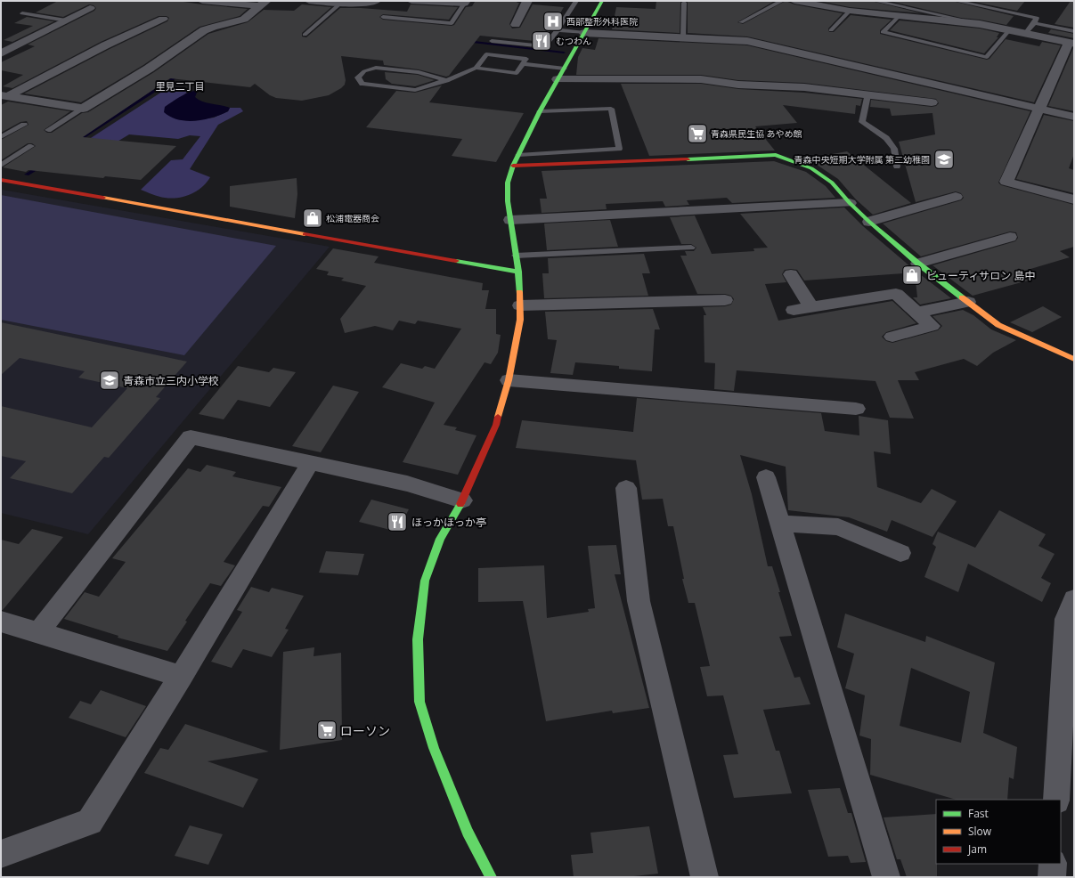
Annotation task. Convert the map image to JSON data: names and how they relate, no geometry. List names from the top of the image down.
{
  "districts": ["里見二丁目"],
  "places": {
    "hospital": ["西部整形外科医院"],
    "restaurant": ["むつわん", "ほっかほっか亭"],
    "supermarket": ["青森県民生協 あやめ館", "ローソン"],
    "school or university": ["青森中央短期大学附属 第二幼稚園", "青森市立三内小学校"],
    "shop": ["松浦電器商会", "ビューティサロン 島中"]
  },
  "legend": ["Fast", "Slow", "Jam"]
}
